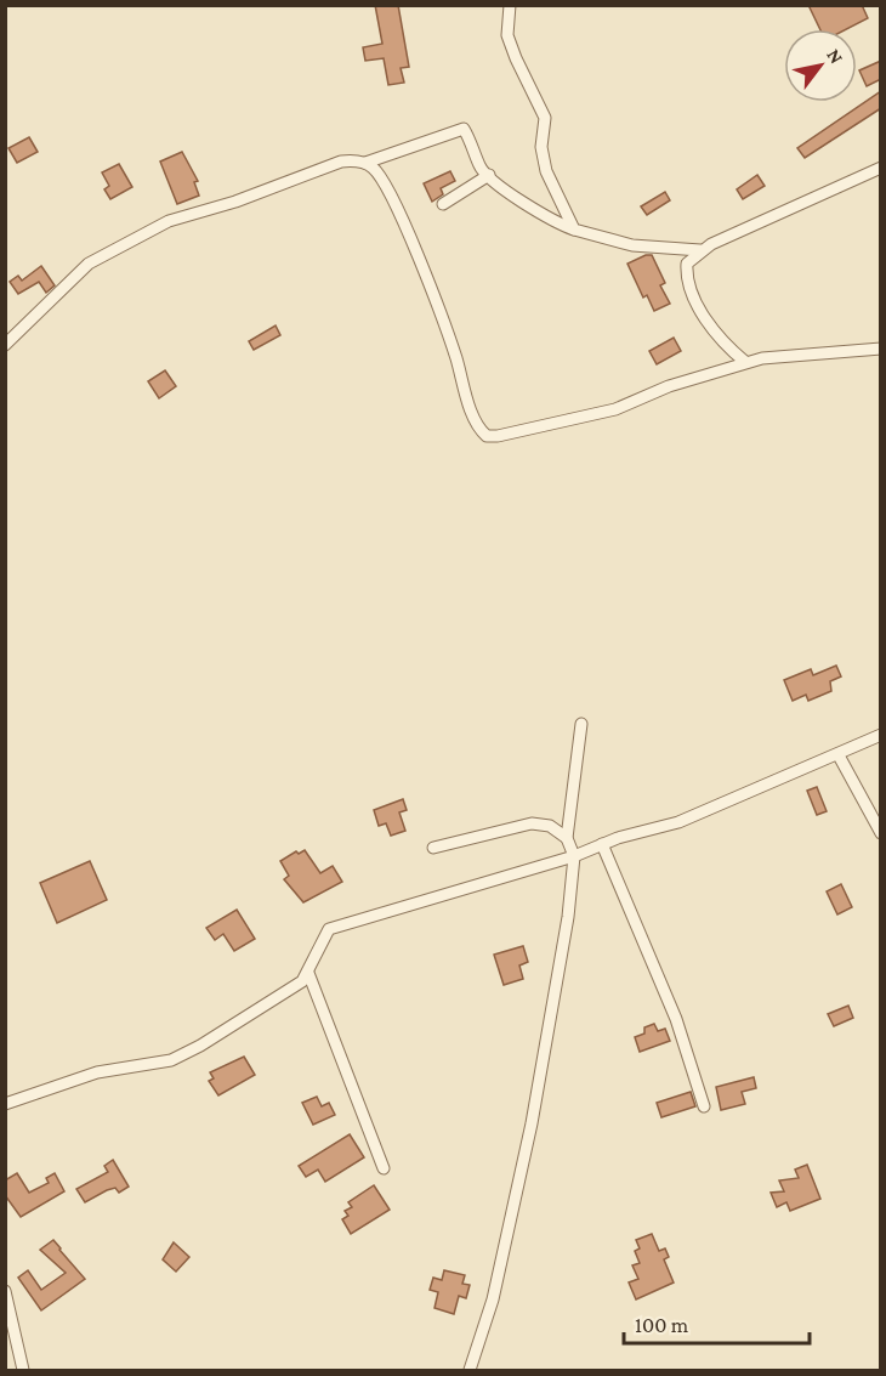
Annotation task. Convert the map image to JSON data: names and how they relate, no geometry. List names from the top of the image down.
{
  "scale_bar": "100 m",
  "north": "top right"
}
